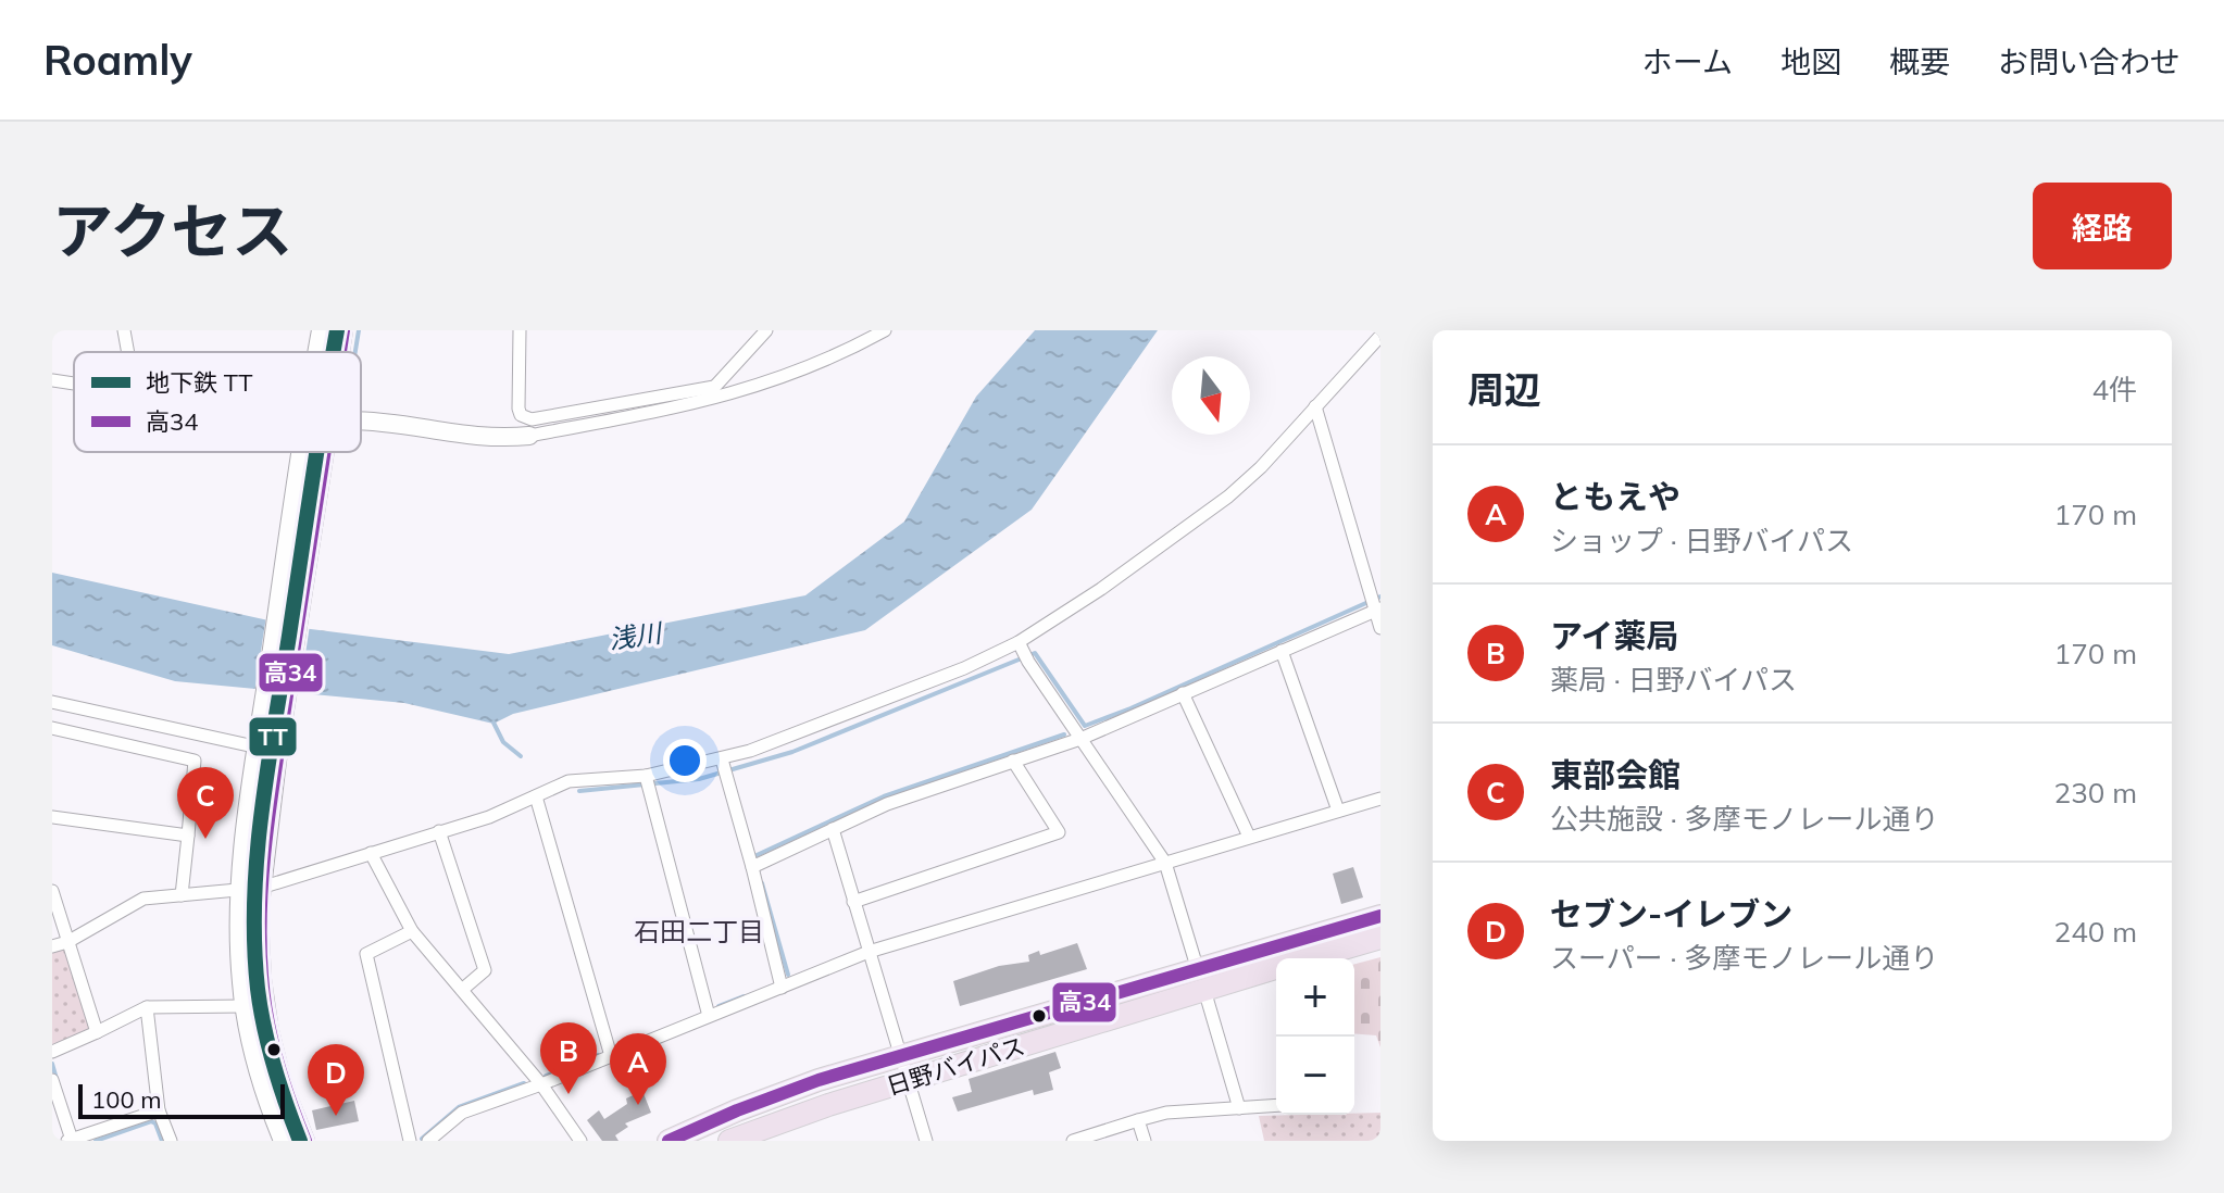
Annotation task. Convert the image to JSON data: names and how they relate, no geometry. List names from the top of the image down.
{
  "streets": {
    "highway": ["日野バイパス"]
  },
  "districts": ["石田二丁目"],
  "water": ["浅川"],
  "lines": ["metro line TT", "transit line 高34"],
  "legend": ["地下鉄 TT", "高34"],
  "scale_bar": "100 m",
  "north": "bottom",
  "page": {
    "header": "Roamly",
    "nav": [
      "ホーム",
      "地図",
      "概要",
      "お問い合わせ"
    ],
    "title": "アクセス",
    "buttons": "経路",
    "heading": ["周辺", "4件"],
    "list": [
      {
        "mark": "A",
        "name": "ともえや",
        "note": "ショップ · 日野バイパス",
        "value": "170 m"
      },
      {
        "mark": "B",
        "name": "アイ薬局",
        "note": "薬局 · 日野バイパス",
        "value": "170 m"
      },
      {
        "mark": "C",
        "name": "東部会館",
        "note": "公共施設 · 多摩モノレール通り",
        "value": "230 m"
      },
      {
        "mark": "D",
        "name": "セブン-イレブン",
        "note": "スーパー · 多摩モノレール通り",
        "value": "240 m"
      }
    ],
    "pins": [
      "C",
      "B",
      "A",
      "D"
    ],
    "map_buttons": ["+", "−"],
    "scale": "100 m"
  }
}
